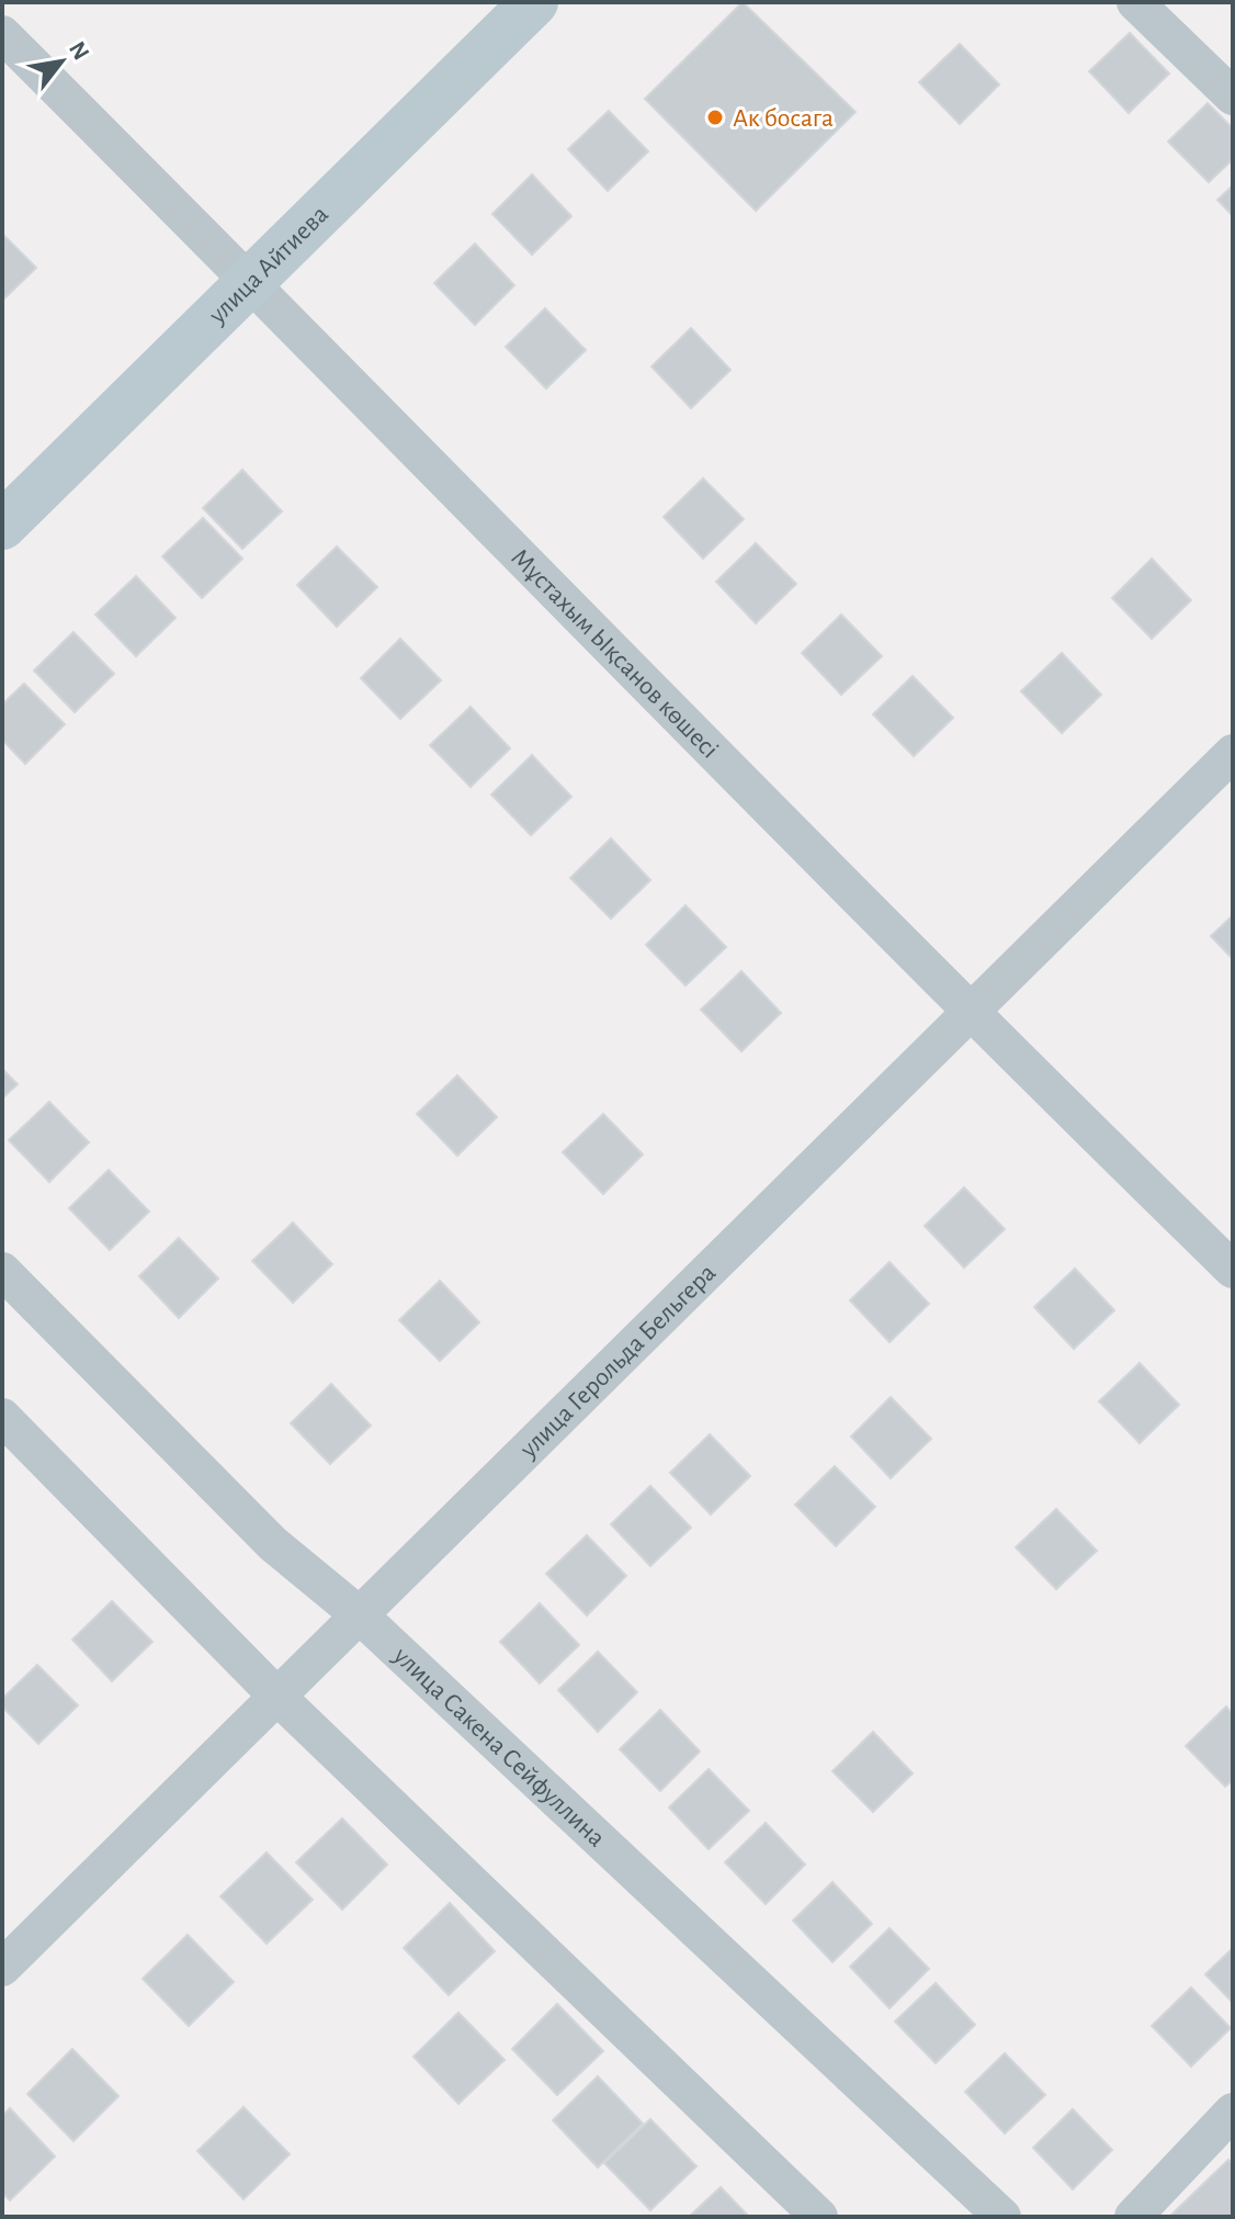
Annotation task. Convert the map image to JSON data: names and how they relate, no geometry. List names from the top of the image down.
{
  "streets": {
    "street": [
      "улица Айтиева",
      "Мұстахым Ықсанов көшесі",
      "улица Герольда Бельгера",
      "улица Сакена Сейфуллина"
    ]
  },
  "crossings": [
    ["улица Айтиева", "Мұстахым Ықсанов көшесі"],
    ["Мұстахым Ықсанов көшесі", "улица Герольда Бельгера"],
    ["улица Герольда Бельгера", "улица Сакена Сейфуллина"]
  ],
  "places": ["Ак босага"],
  "north": "top right"
}
